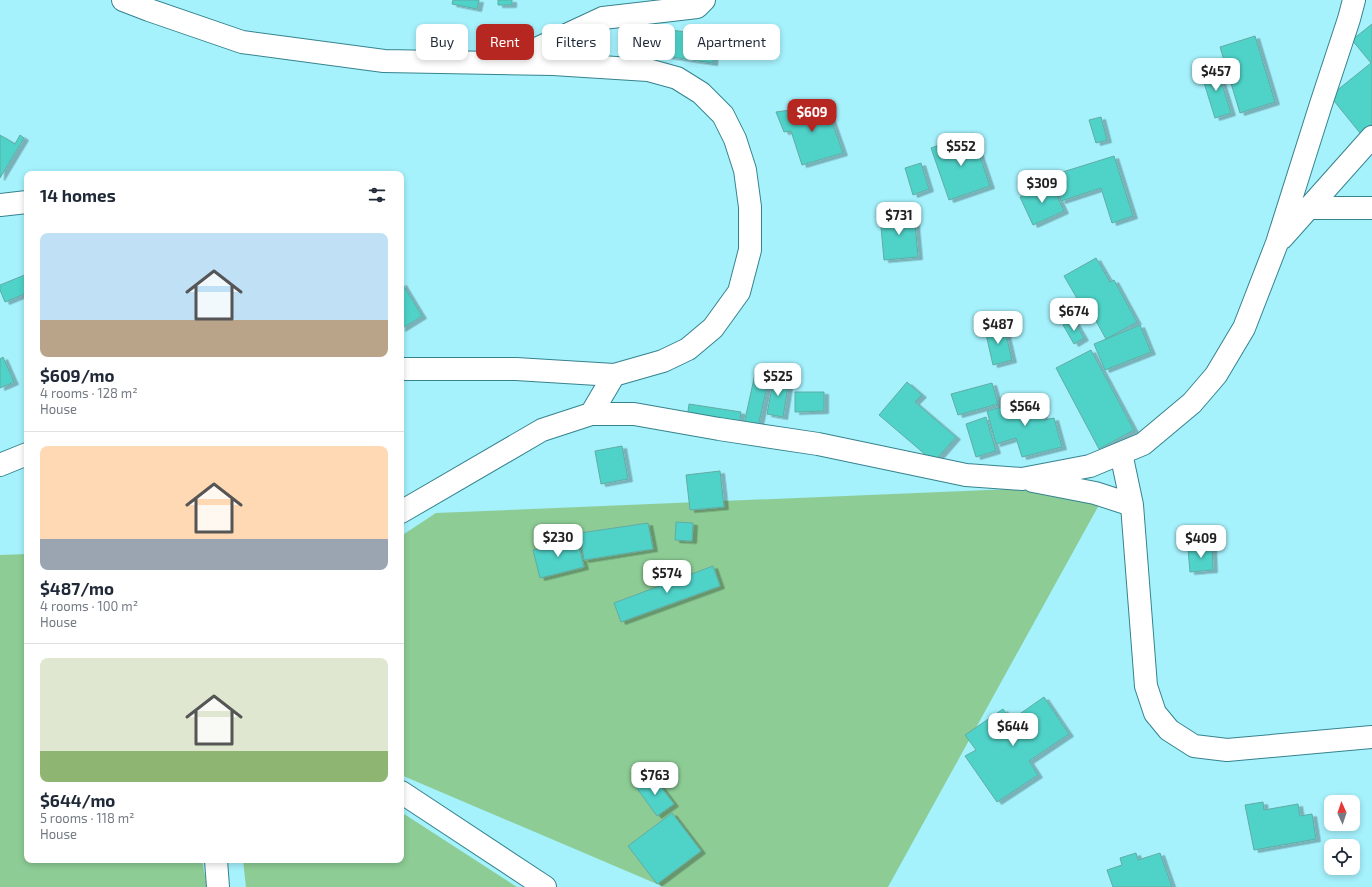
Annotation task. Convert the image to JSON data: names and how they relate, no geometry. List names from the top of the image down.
{
  "north": "top",
  "page": {
    "chip": [
      "Buy",
      "Rent",
      "Filters",
      "New",
      "Apartment"
    ],
    "price": [
      "$457",
      "$609",
      "$552",
      "$309",
      "$731",
      "$674",
      "$487",
      "$525",
      "$564",
      "$230",
      "$409",
      "$574",
      "$644",
      "$763"
    ],
    "heading": "14 homes",
    "list": [
      {
        "name": "$609/mo",
        "note": "4 rooms · 128 m² · House"
      },
      {
        "name": "$487/mo",
        "note": "4 rooms · 100 m² · House"
      },
      {
        "name": "$644/mo",
        "note": "5 rooms · 118 m² · House"
      }
    ]
  }
}
